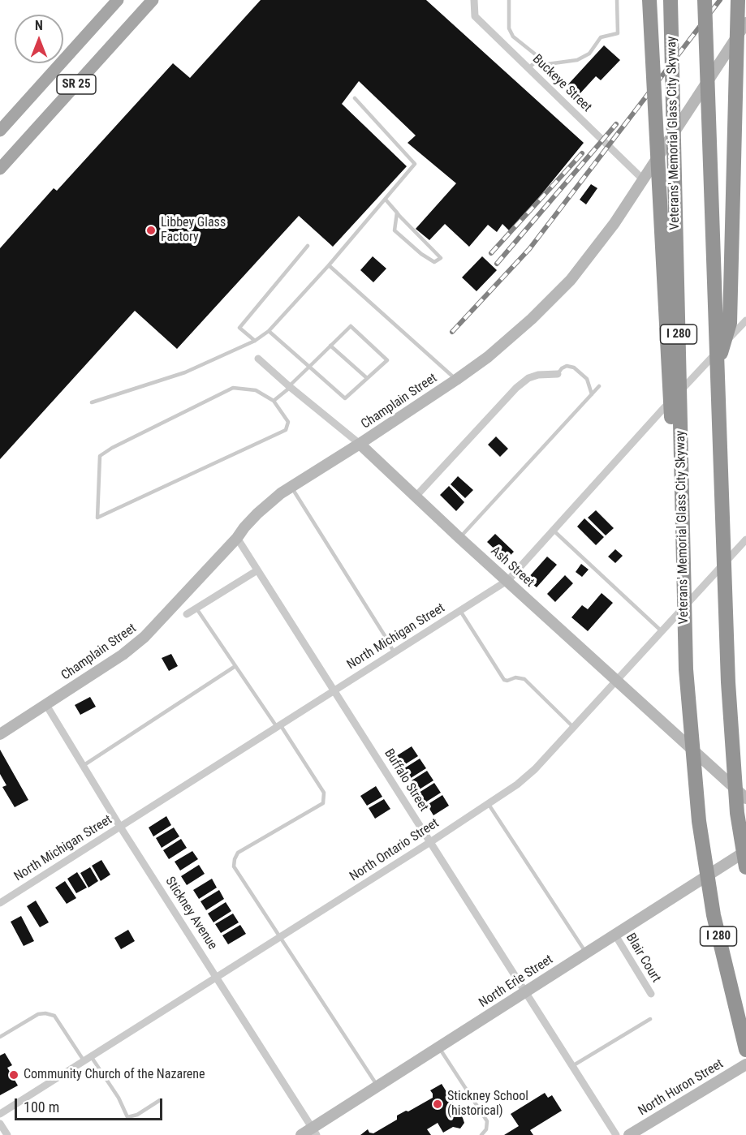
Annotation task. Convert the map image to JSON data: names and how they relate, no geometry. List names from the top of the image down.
{
  "streets": {
    "highway": ["Veterans' Memorial Glass City Skyway", "I 280"],
    "main road": ["SR 25"],
    "street": [
      "Buckeye Street",
      "Champlain Street",
      "Ash Street",
      "North Michigan Street",
      "Buffalo Street",
      "North Ontario Street",
      "Stickney Avenue",
      "Blair Court",
      "North Erie Street",
      "North Huron Street"
    ]
  },
  "crossings": [
    ["Buckeye Street", "Champlain Street"],
    ["Champlain Street", "Ash Street"],
    ["Champlain Street", "Buffalo Street"],
    ["Champlain Street", "Stickney Avenue"],
    ["Ash Street", "North Michigan Street"],
    ["Ash Street", "North Ontario Street"],
    ["North Michigan Street", "Buffalo Street"],
    ["North Michigan Street", "Stickney Avenue"],
    ["Buffalo Street", "North Ontario Street"],
    ["Buffalo Street", "North Erie Street"],
    ["North Ontario Street", "Stickney Avenue"],
    ["Stickney Avenue", "North Erie Street"],
    ["Blair Court", "North Erie Street"]
  ],
  "places": ["Libbey Glass Factory", "Community Church of the Nazarene", "Stickney School (historical)"],
  "scale_bar": "100 m",
  "north": "top"
}
